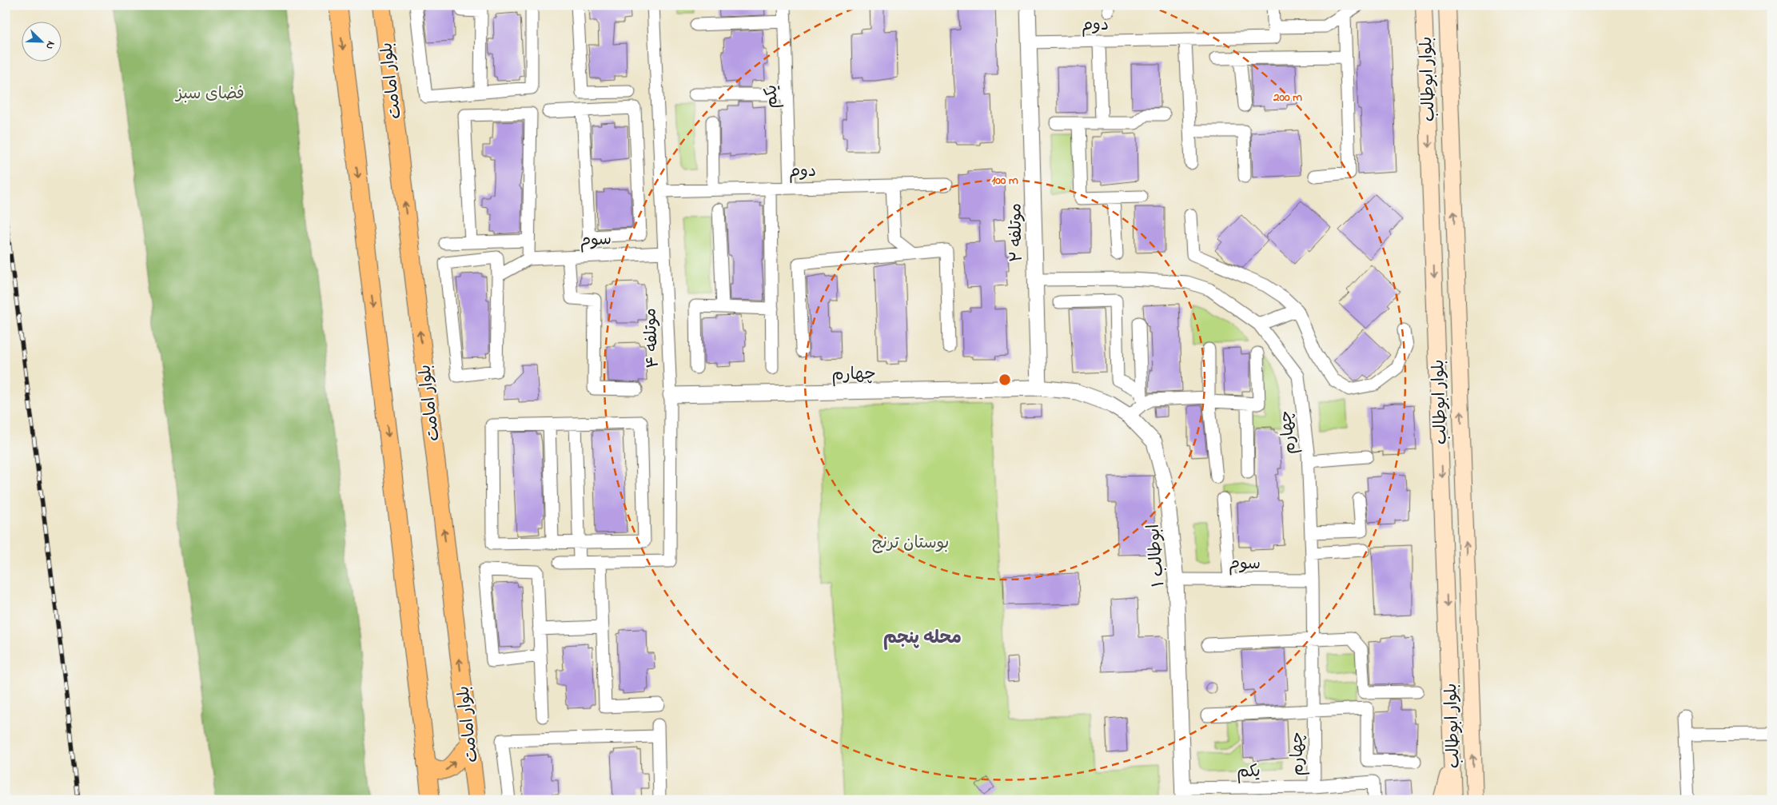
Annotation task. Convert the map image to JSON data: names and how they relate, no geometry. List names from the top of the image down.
{
  "streets": {
    "main road": ["بلوار ابوطالب", "بلوار امامت"],
    "street": [
      "دوم",
      "یکم",
      "موتلفه ۲",
      "سوم",
      "موتلفه ۴",
      "چهارم",
      "ابوطالب ۱"
    ]
  },
  "crossings": [
    ["دوم", "یکم"],
    ["دوم", "موتلفه ۲"],
    ["دوم", "موتلفه ۴"],
    ["یکم", "چهارم"],
    ["یکم", "ابوطالب ۱"],
    ["موتلفه ۲", "چهارم"],
    ["موتلفه ۲", "ابوطالب ۱"],
    ["سوم", "موتلفه ۴"],
    ["سوم", "چهارم"],
    ["سوم", "ابوطالب ۱"],
    ["موتلفه ۴", "چهارم"],
    ["چهارم", "ابوطالب ۱"]
  ],
  "districts": ["محله پنجم"],
  "parks": ["فضای سبز", "بوستان ترنج"],
  "north": "bottom right",
  "rings": ["200 m", "100 m"]
}
